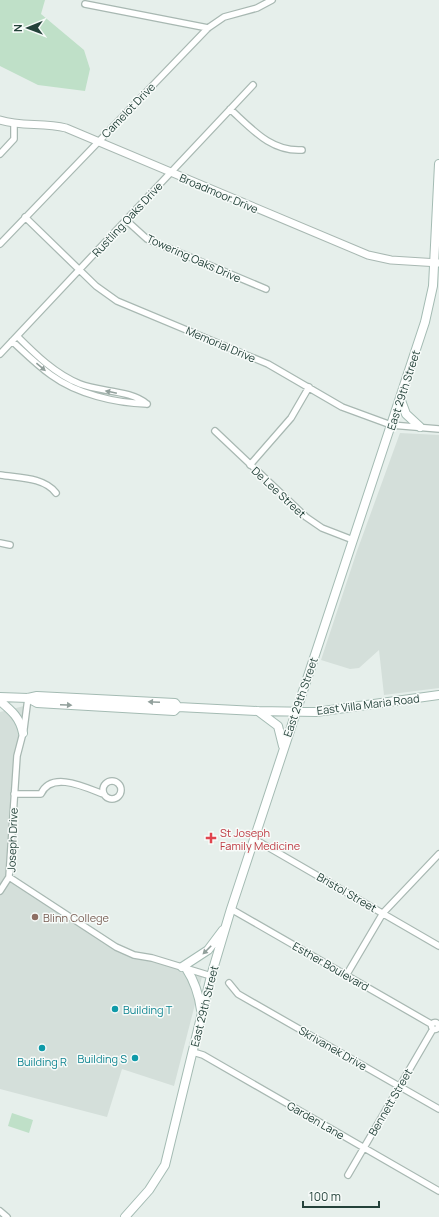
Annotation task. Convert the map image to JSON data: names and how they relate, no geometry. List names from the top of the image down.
{
  "streets": {
    "main road": ["East 29th Street", "East Villa Maria Road"],
    "street": [
      "Camelot Drive",
      "Broadmoor Drive",
      "Rustling Oaks Drive",
      "Towering Oaks Drive",
      "Memorial Drive",
      "De Lee Street",
      "Joseph Drive",
      "Bristol Street",
      "Esther Boulevard",
      "Skrivanek Drive",
      "Bennett Street",
      "Garden Lane"
    ]
  },
  "crossings": [
    ["Camelot Drive", "Broadmoor Drive"],
    ["Camelot Drive", "Memorial Drive"],
    ["Broadmoor Drive", "Rustling Oaks Drive"],
    ["Broadmoor Drive", "East 29th Street"],
    ["Rustling Oaks Drive", "Towering Oaks Drive"],
    ["Rustling Oaks Drive", "Memorial Drive"],
    ["Memorial Drive", "East 29th Street"],
    ["East 29th Street", "De Lee Street"],
    ["East 29th Street", "East Villa Maria Road"],
    ["East 29th Street", "Joseph Drive"],
    ["East 29th Street", "Bristol Street"],
    ["East 29th Street", "Esther Boulevard"],
    ["East 29th Street", "Garden Lane"],
    ["East Villa Maria Road", "Joseph Drive"],
    ["Esther Boulevard", "Bennett Street"],
    ["Skrivanek Drive", "Bennett Street"],
    ["Bennett Street", "Garden Lane"]
  ],
  "places": {
    "health": ["St Joseph Family Medicine"],
    "other": [
      "Blinn College",
      "Building T",
      "Building R",
      "Building S"
    ]
  },
  "scale_bar": "100 m",
  "north": "left"
}
